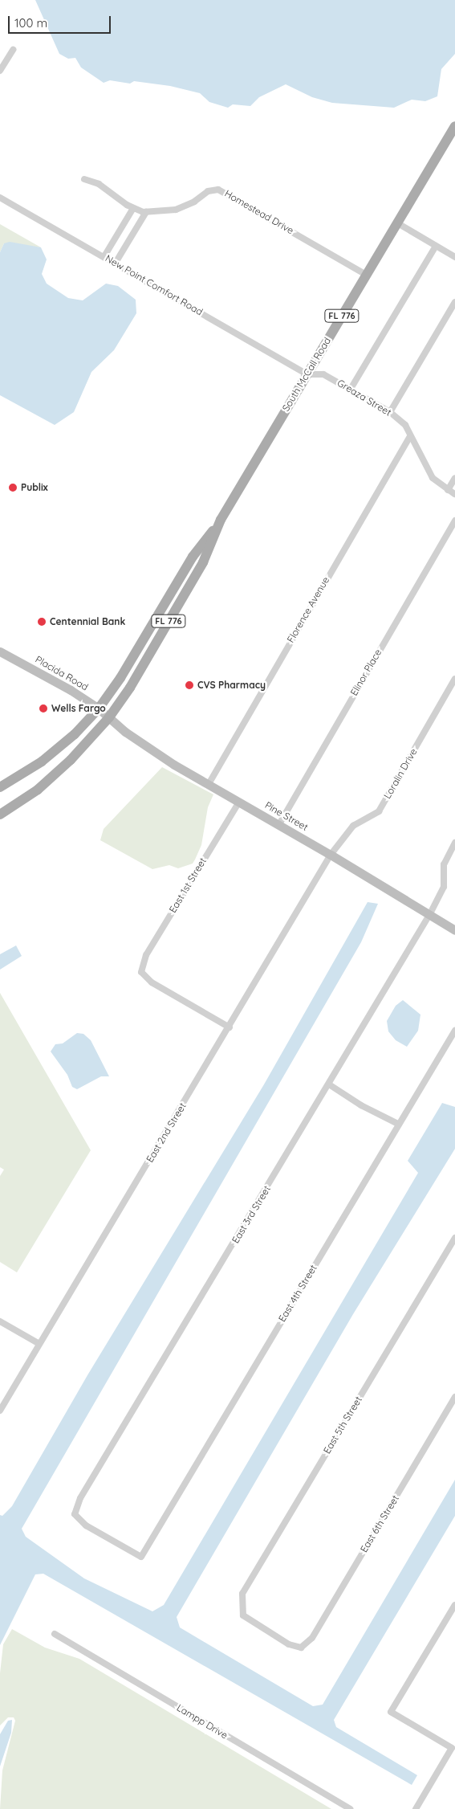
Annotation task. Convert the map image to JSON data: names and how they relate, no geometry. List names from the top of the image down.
{
  "streets": {
    "main road": [
      "FL 776",
      "South McCall Road",
      "Placida Road",
      "Pine Street"
    ],
    "street": [
      "Homestead Drive",
      "New Point Comfort Road",
      "Greaza Street",
      "Florence Avenue",
      "Elinor Place",
      "Loralin Drive",
      "East 1st Street",
      "East 2nd Street",
      "East 3rd Street",
      "East 4th Street",
      "East 5th Street",
      "East 6th Street",
      "Lampp Drive"
    ]
  },
  "crossings": [
    ["Homestead Drive", "South McCall Road"],
    ["New Point Comfort Road", "South McCall Road"],
    ["New Point Comfort Road", "Greaza Street"],
    ["South McCall Road", "Greaza Street"],
    ["South McCall Road", "Placida Road"],
    ["South McCall Road", "Pine Street"],
    ["Greaza Street", "Florence Avenue"],
    ["Florence Avenue", "Pine Street"],
    ["Elinor Place", "Pine Street"],
    ["Placida Road", "Pine Street"],
    ["Loralin Drive", "Pine Street"],
    ["Loralin Drive", "East 2nd Street"],
    ["Pine Street", "East 1st Street"],
    ["Pine Street", "East 2nd Street"],
    ["Pine Street", "East 3rd Street"],
    ["East 1st Street", "East 2nd Street"],
    ["East 3rd Street", "East 4th Street"],
    ["East 5th Street", "East 6th Street"]
  ],
  "places": [
    "Publix",
    "Centennial Bank",
    "CVS Pharmacy",
    "Wells Fargo"
  ],
  "scale_bar": "100 m"
}
